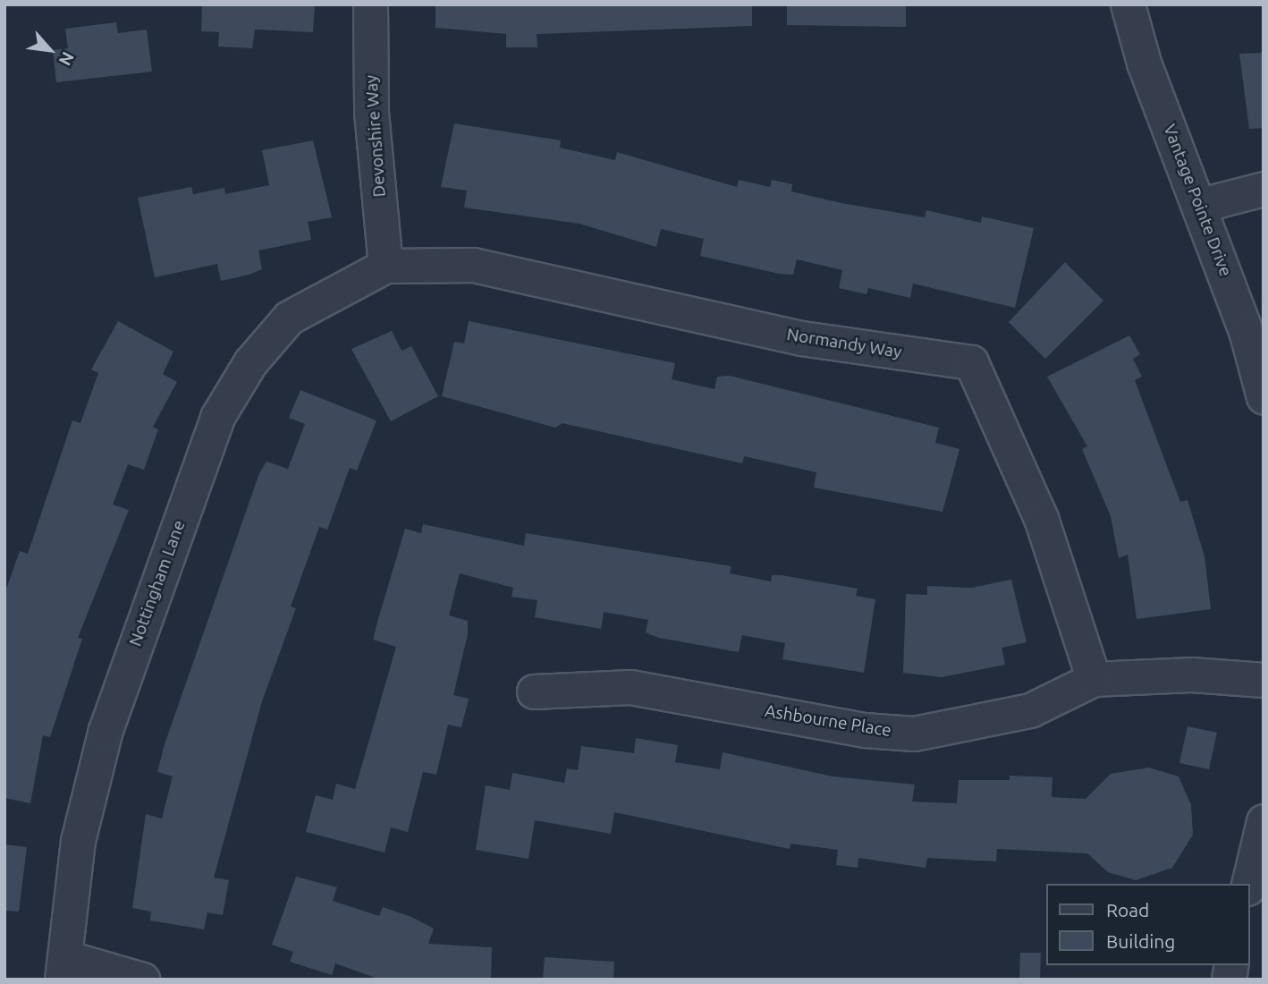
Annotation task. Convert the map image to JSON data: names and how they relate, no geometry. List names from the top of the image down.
{
  "streets": {
    "street": [
      "Devonshire Way",
      "Vantage Pointe Drive",
      "Normandy Way",
      "Nottingham Lane",
      "Ashbourne Place"
    ]
  },
  "crossings": [
    ["Devonshire Way", "Normandy Way"],
    ["Devonshire Way", "Nottingham Lane"],
    ["Normandy Way", "Nottingham Lane"],
    ["Normandy Way", "Ashbourne Place"]
  ],
  "legend": ["Road", "Building"],
  "north": "bottom right"
}
